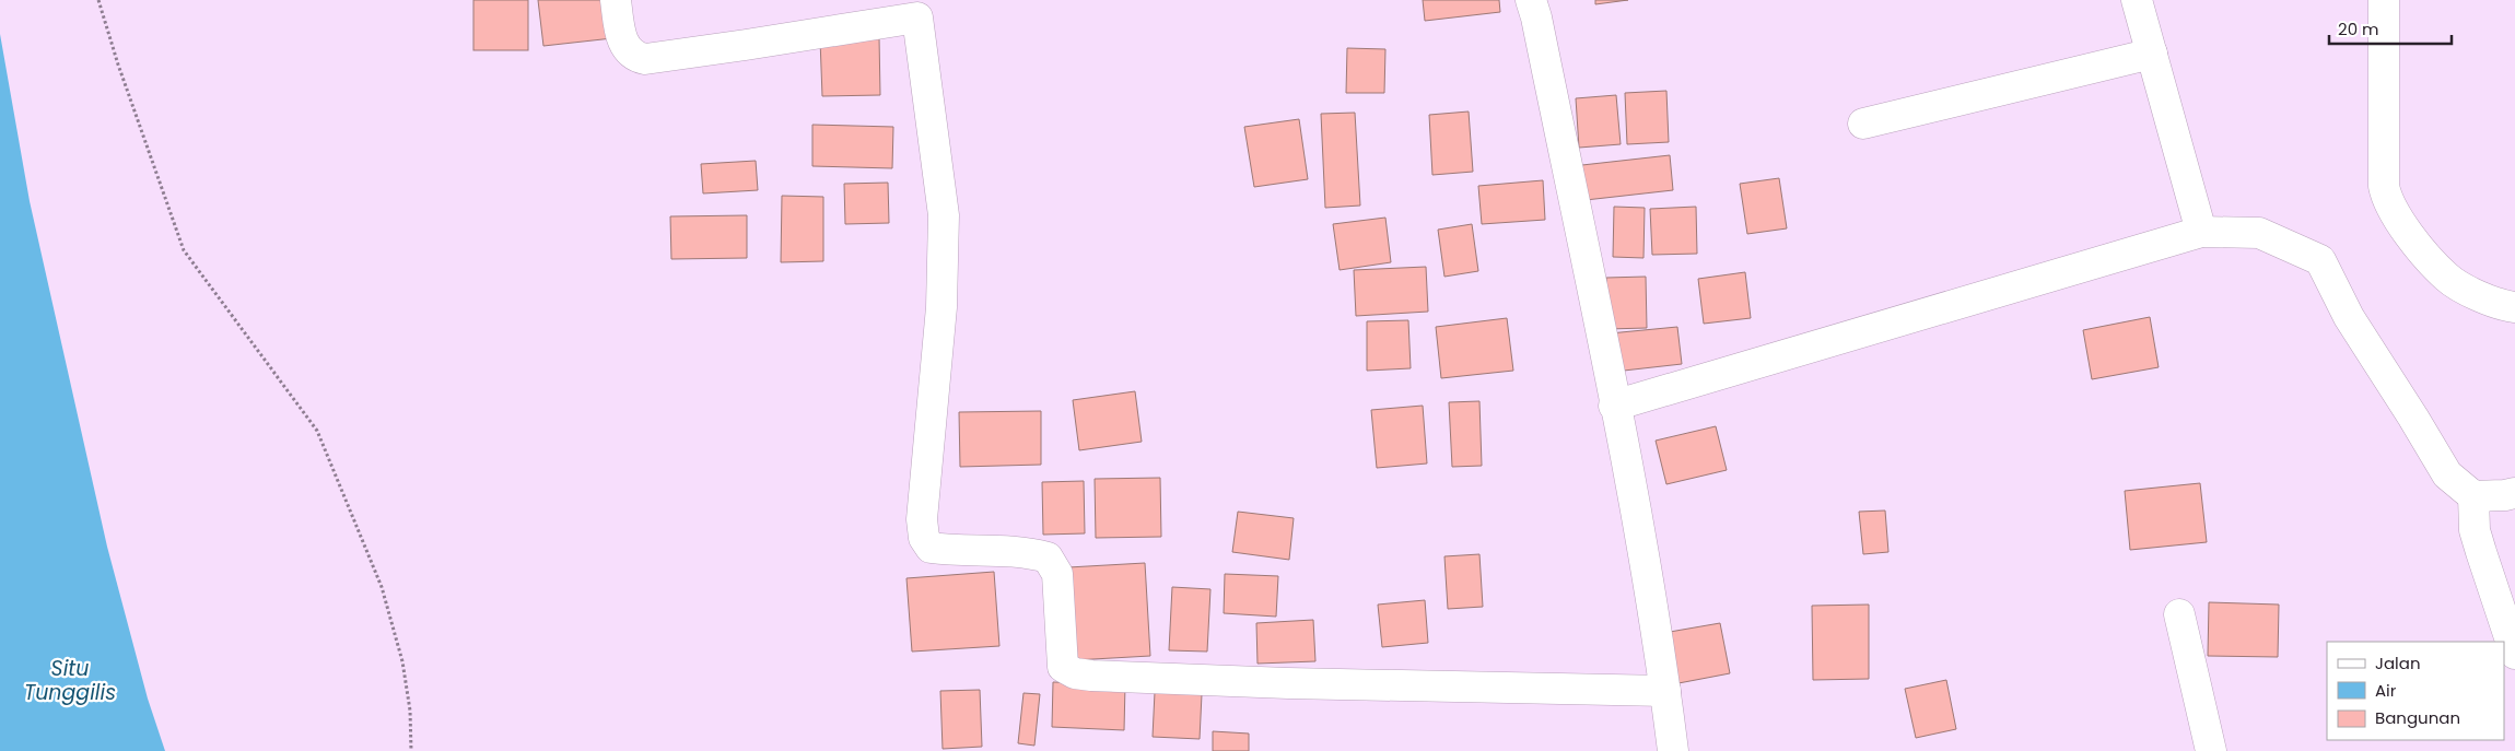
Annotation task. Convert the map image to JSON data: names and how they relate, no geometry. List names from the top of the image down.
{
  "water": ["Situ Tunggilis"],
  "legend": ["Jalan", "Air", "Bangunan"],
  "scale_bar": "20 m"
}
